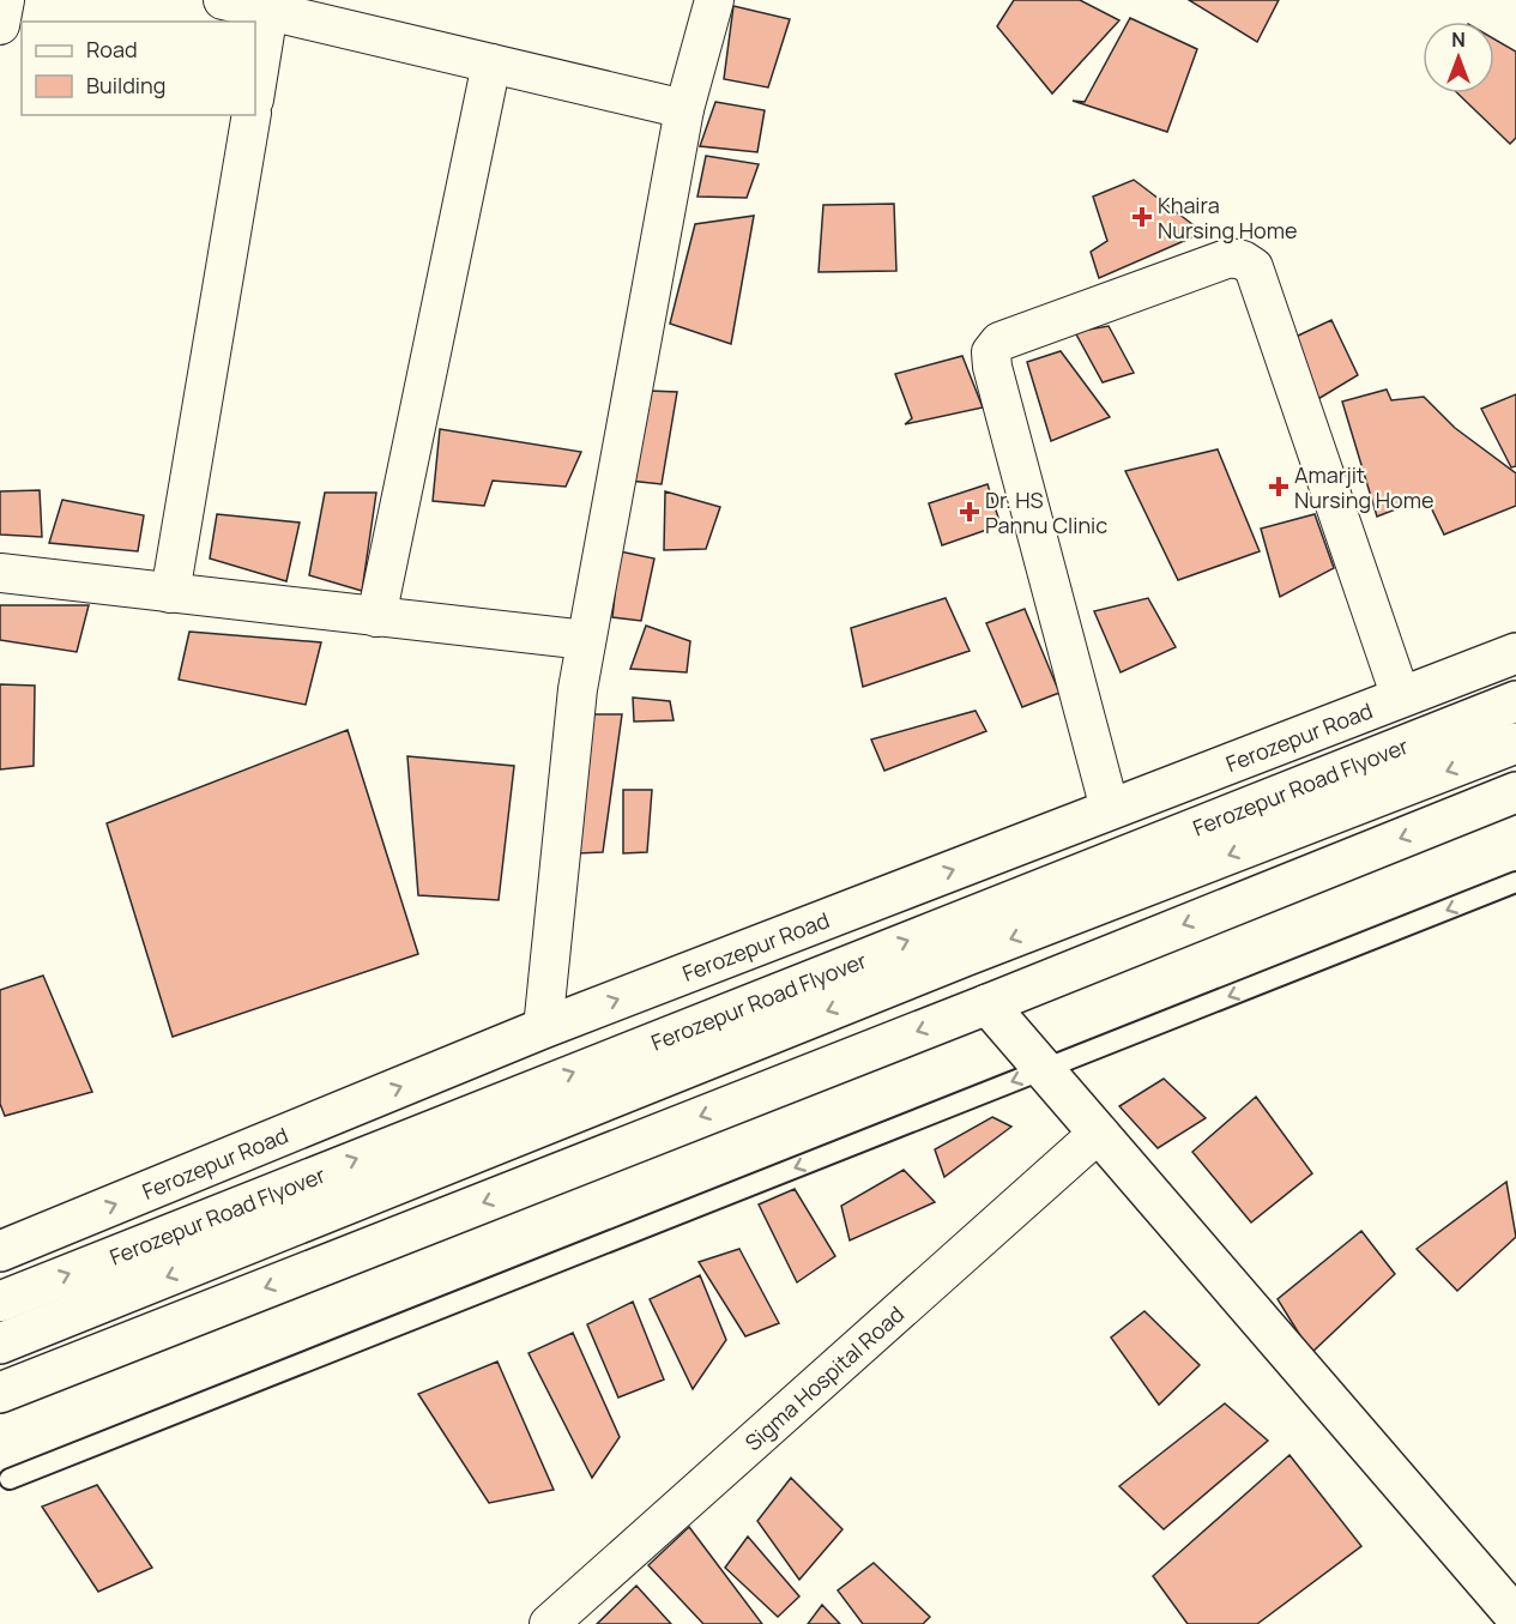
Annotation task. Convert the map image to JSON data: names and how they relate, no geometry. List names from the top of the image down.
{
  "streets": {
    "main road": ["Ferozepur Road", "Ferozepur Road Flyover"],
    "street": ["Sigma Hospital Road"]
  },
  "places": {
    "health": ["Khaira Nursing Home", "Amarjit Nursing Home", "Dr. HS Pannu Clinic"]
  },
  "legend": ["Road", "Building"],
  "north": "top"
}
